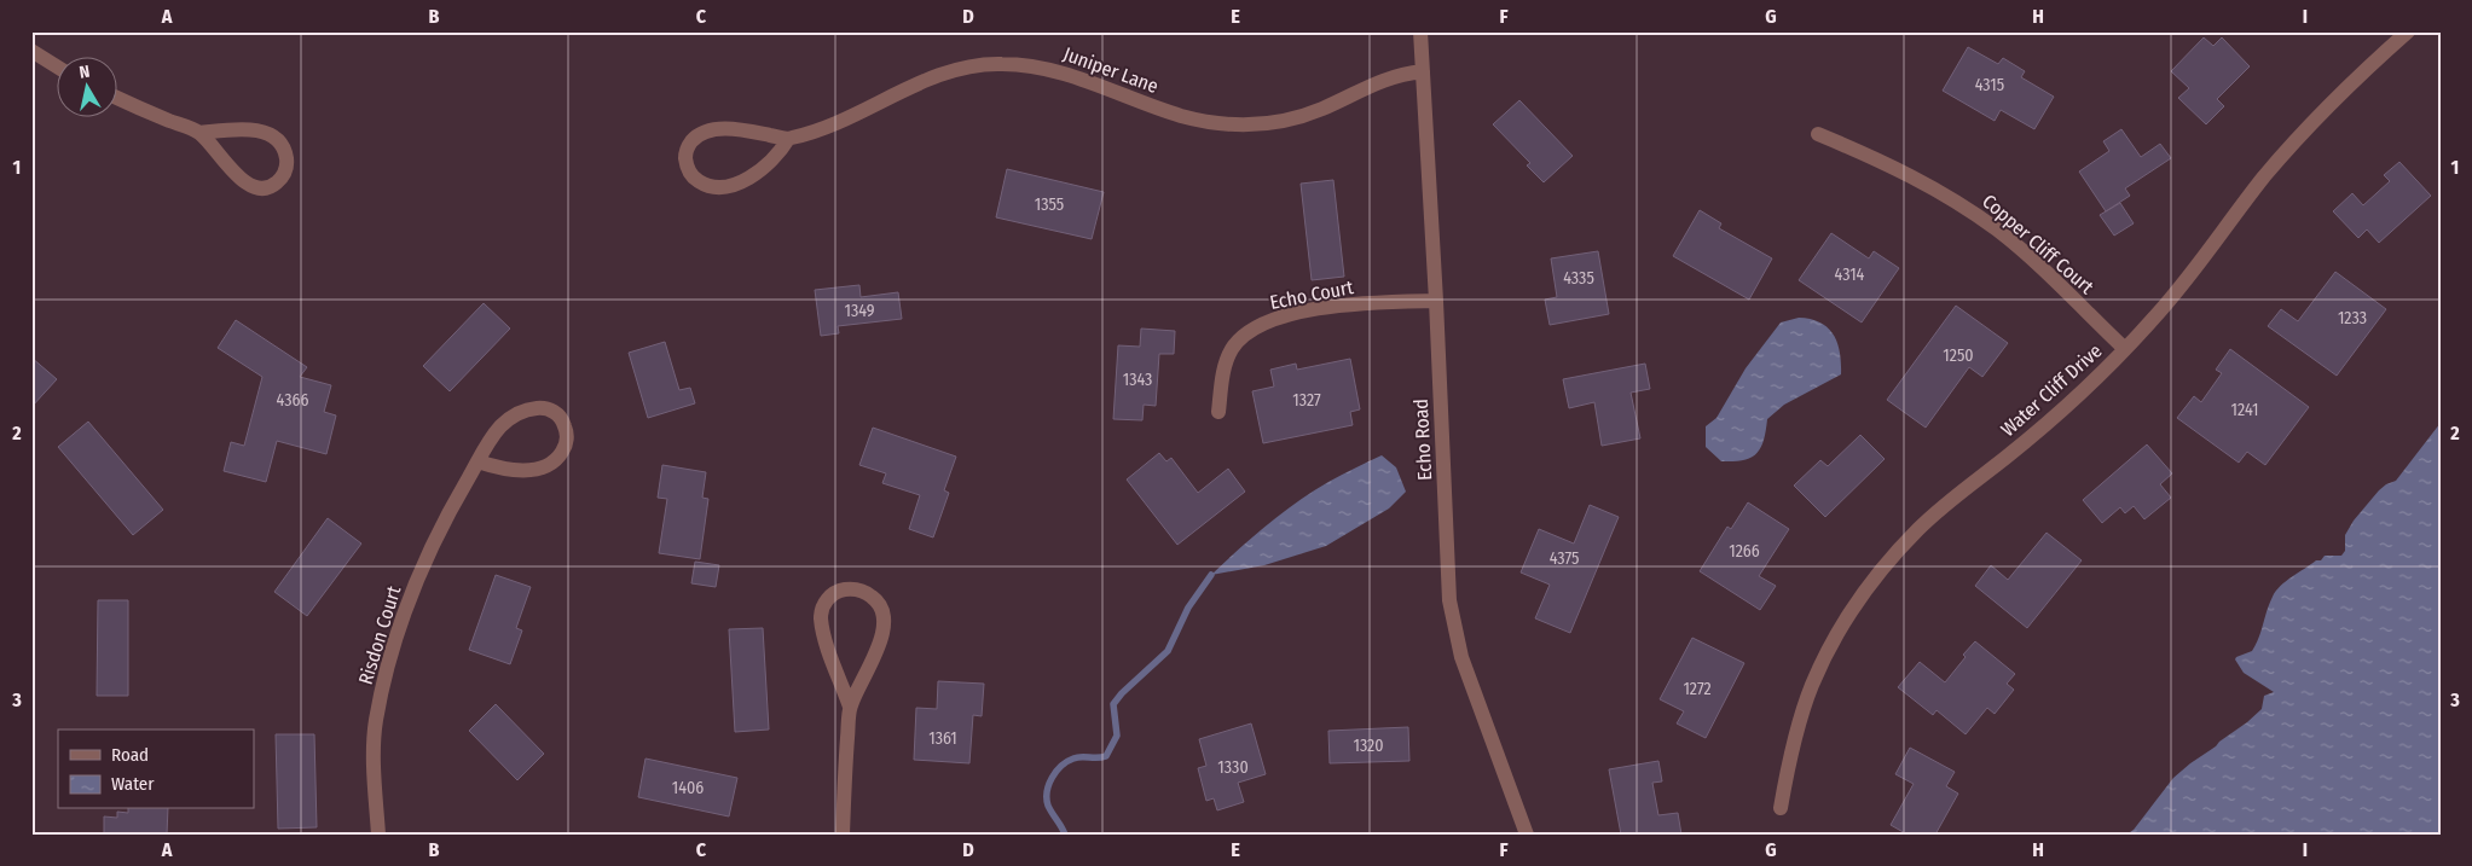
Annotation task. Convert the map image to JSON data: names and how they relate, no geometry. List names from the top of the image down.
{
  "streets": {
    "street": [
      "Juniper Lane",
      "Copper Cliff Court",
      "Echo Court",
      "Water Cliff Drive",
      "Echo Road",
      "Risdon Court"
    ]
  },
  "crossings": [
    ["Juniper Lane", "Echo Road"],
    ["Copper Cliff Court", "Water Cliff Drive"],
    ["Echo Court", "Echo Road"]
  ],
  "house_numbers": [
    "4315",
    "1355",
    "4314",
    "4335",
    "1349",
    "1233",
    "1250",
    "1343",
    "4366",
    "1327",
    "1241",
    "1266",
    "4375",
    "1272",
    "1361",
    "1320",
    "1330",
    "1406"
  ],
  "legend": ["Road", "Water"],
  "north": "top",
  "grid": {
    "columns": [
      "A",
      "B",
      "C",
      "D",
      "E",
      "F",
      "G",
      "H",
      "I"
    ],
    "rows": ["1", "2", "3"]
  }
}
